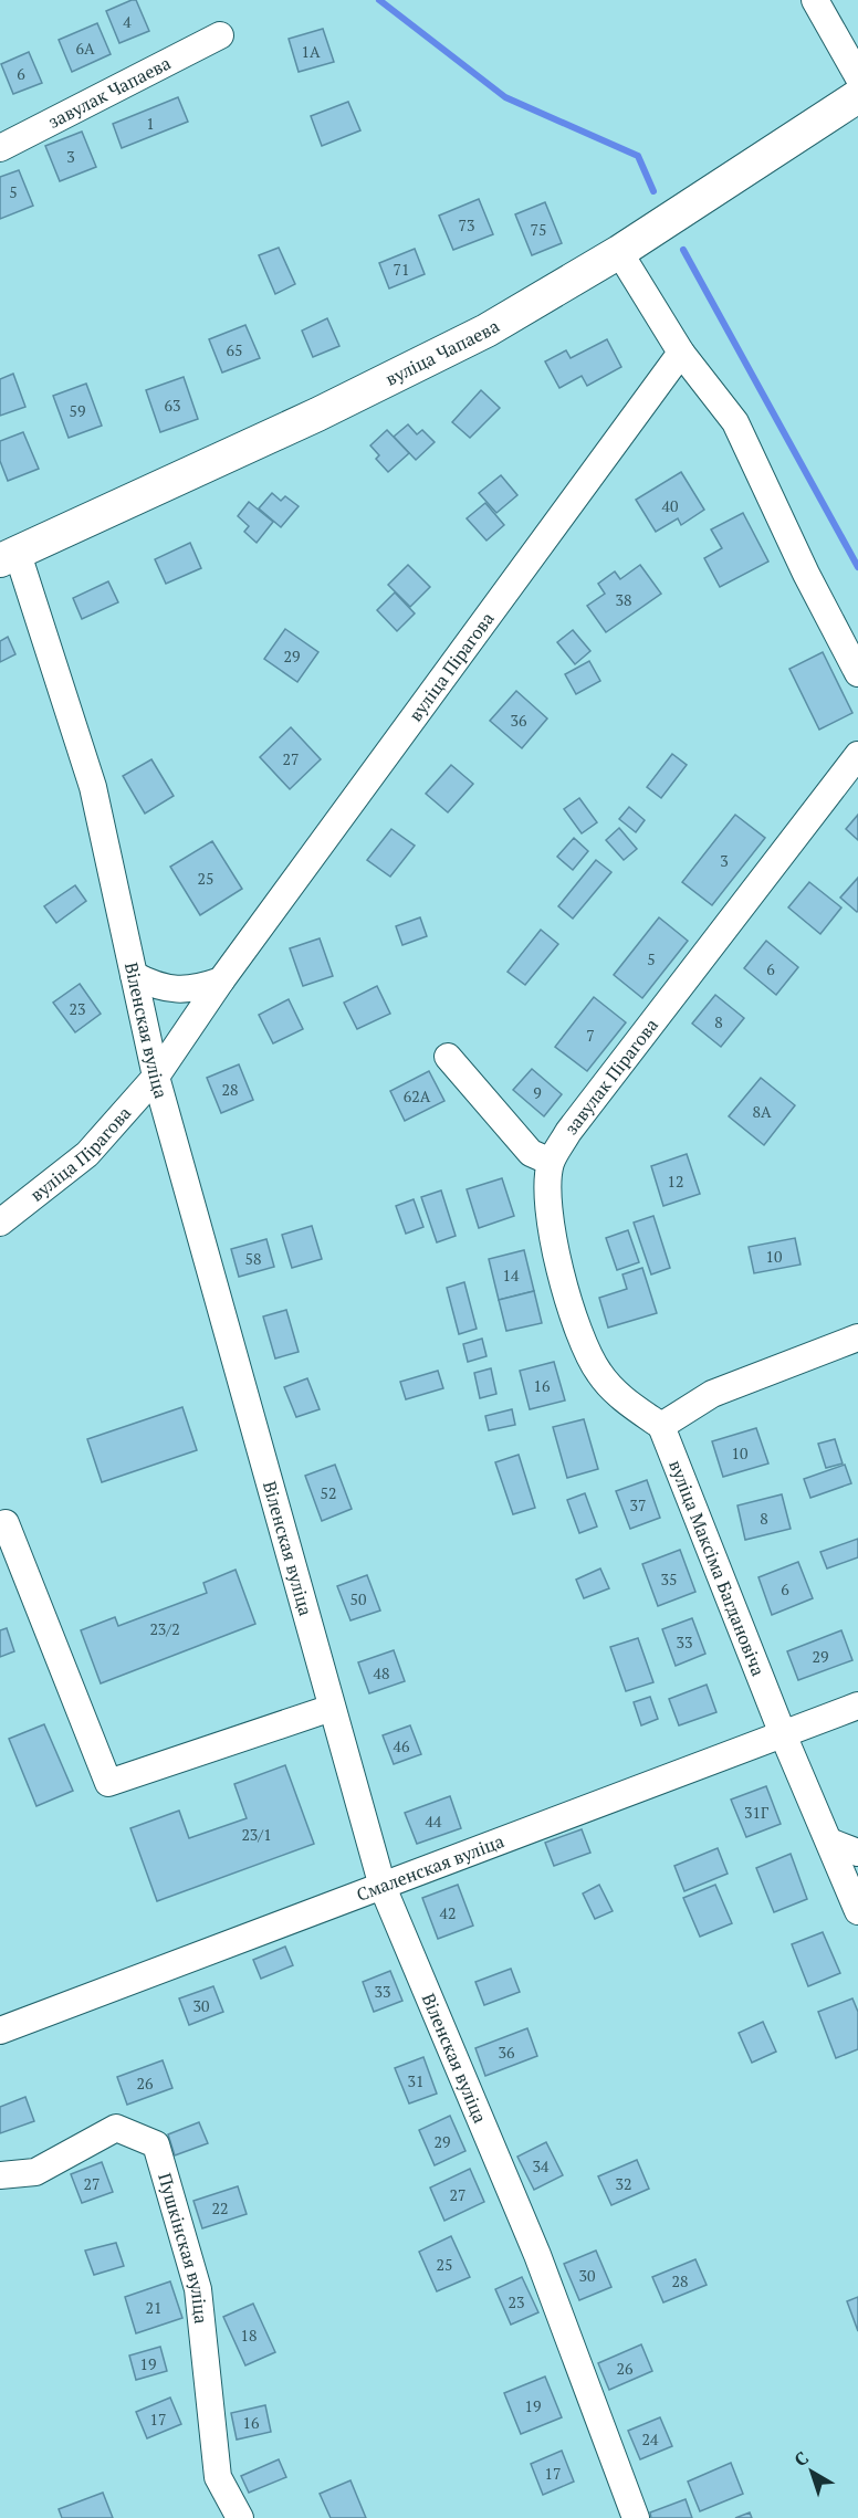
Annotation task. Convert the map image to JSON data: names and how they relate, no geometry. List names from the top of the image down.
{
  "streets": {
    "main road": ["вуліца Чапаева"],
    "street": [
      "завулак Чапаева",
      "вуліца Пірагова",
      "Віленская вуліца",
      "завулак Пірагова",
      "вуліца Максіма Багдановіча",
      "Смаленская вуліца",
      "Пушкінская вуліца"
    ]
  },
  "crossings": [
    ["вуліца Чапаева", "Віленская вуліца"],
    ["вуліца Пірагова", "Віленская вуліца"],
    ["Віленская вуліца", "Смаленская вуліца"],
    ["завулак Пірагова", "вуліца Максіма Багдановіча"],
    ["вуліца Максіма Багдановіча", "Смаленская вуліца"]
  ],
  "house_numbers": [
    "4",
    "6А",
    "1А",
    "6",
    "1",
    "3",
    "5",
    "73",
    "75",
    "71",
    "65",
    "63",
    "59",
    "40",
    "38",
    "29",
    "36",
    "27",
    "3",
    "25",
    "5",
    "6",
    "23",
    "8",
    "7",
    "28",
    "9",
    "62А",
    "8А",
    "12",
    "10",
    "58",
    "14",
    "16",
    "10",
    "52",
    "37",
    "8",
    "35",
    "6",
    "50",
    "23/2",
    "33",
    "29",
    "48",
    "46",
    "31Г",
    "44",
    "23/1",
    "42",
    "33",
    "30",
    "36",
    "31",
    "26",
    "29",
    "34",
    "27",
    "32",
    "27",
    "22",
    "25",
    "30",
    "28",
    "23",
    "21",
    "18",
    "19",
    "26",
    "19",
    "17",
    "16",
    "24",
    "17"
  ],
  "north": "top left"
}
